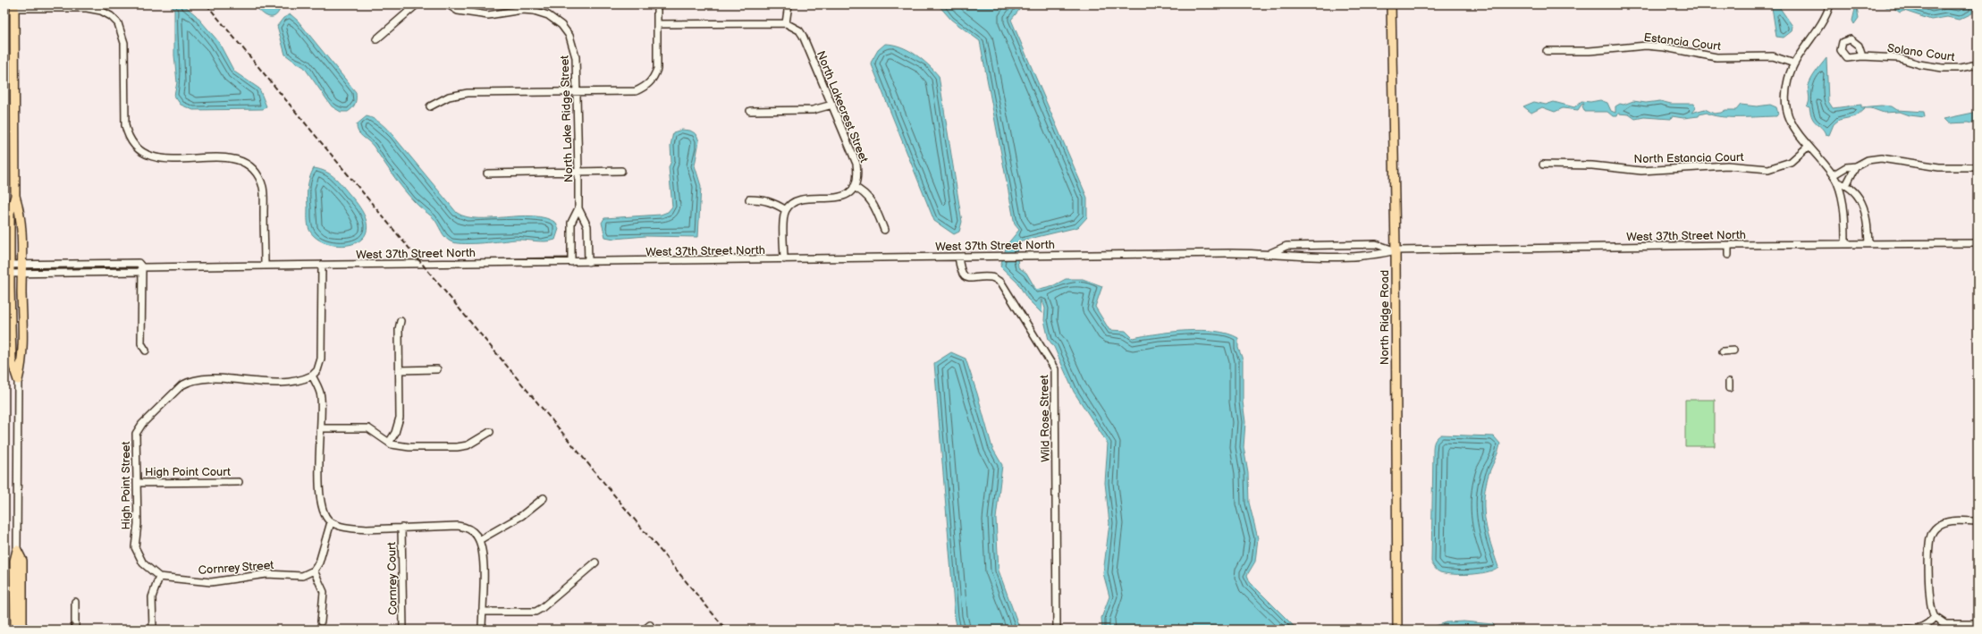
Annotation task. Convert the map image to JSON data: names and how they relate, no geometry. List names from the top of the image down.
{
  "streets": {
    "main road": ["North Ridge Road"],
    "street": [
      "Estancia Court",
      "Solano Court",
      "North Lakecrest Street",
      "North Lake Ridge Street",
      "North Estancia Court",
      "West 37th Street North",
      "Wild Rose Street",
      "High Point Court",
      "High Point Street",
      "Cornrey Street",
      "Cornrey Court"
    ]
  },
  "crossings": [
    ["North Lake Ridge Street", "West 37th Street North"],
    ["West 37th Street North", "North Ridge Road"],
    ["West 37th Street North", "Wild Rose Street"],
    ["High Point Court", "High Point Street"],
    ["High Point Street", "Cornrey Street"]
  ]
}
